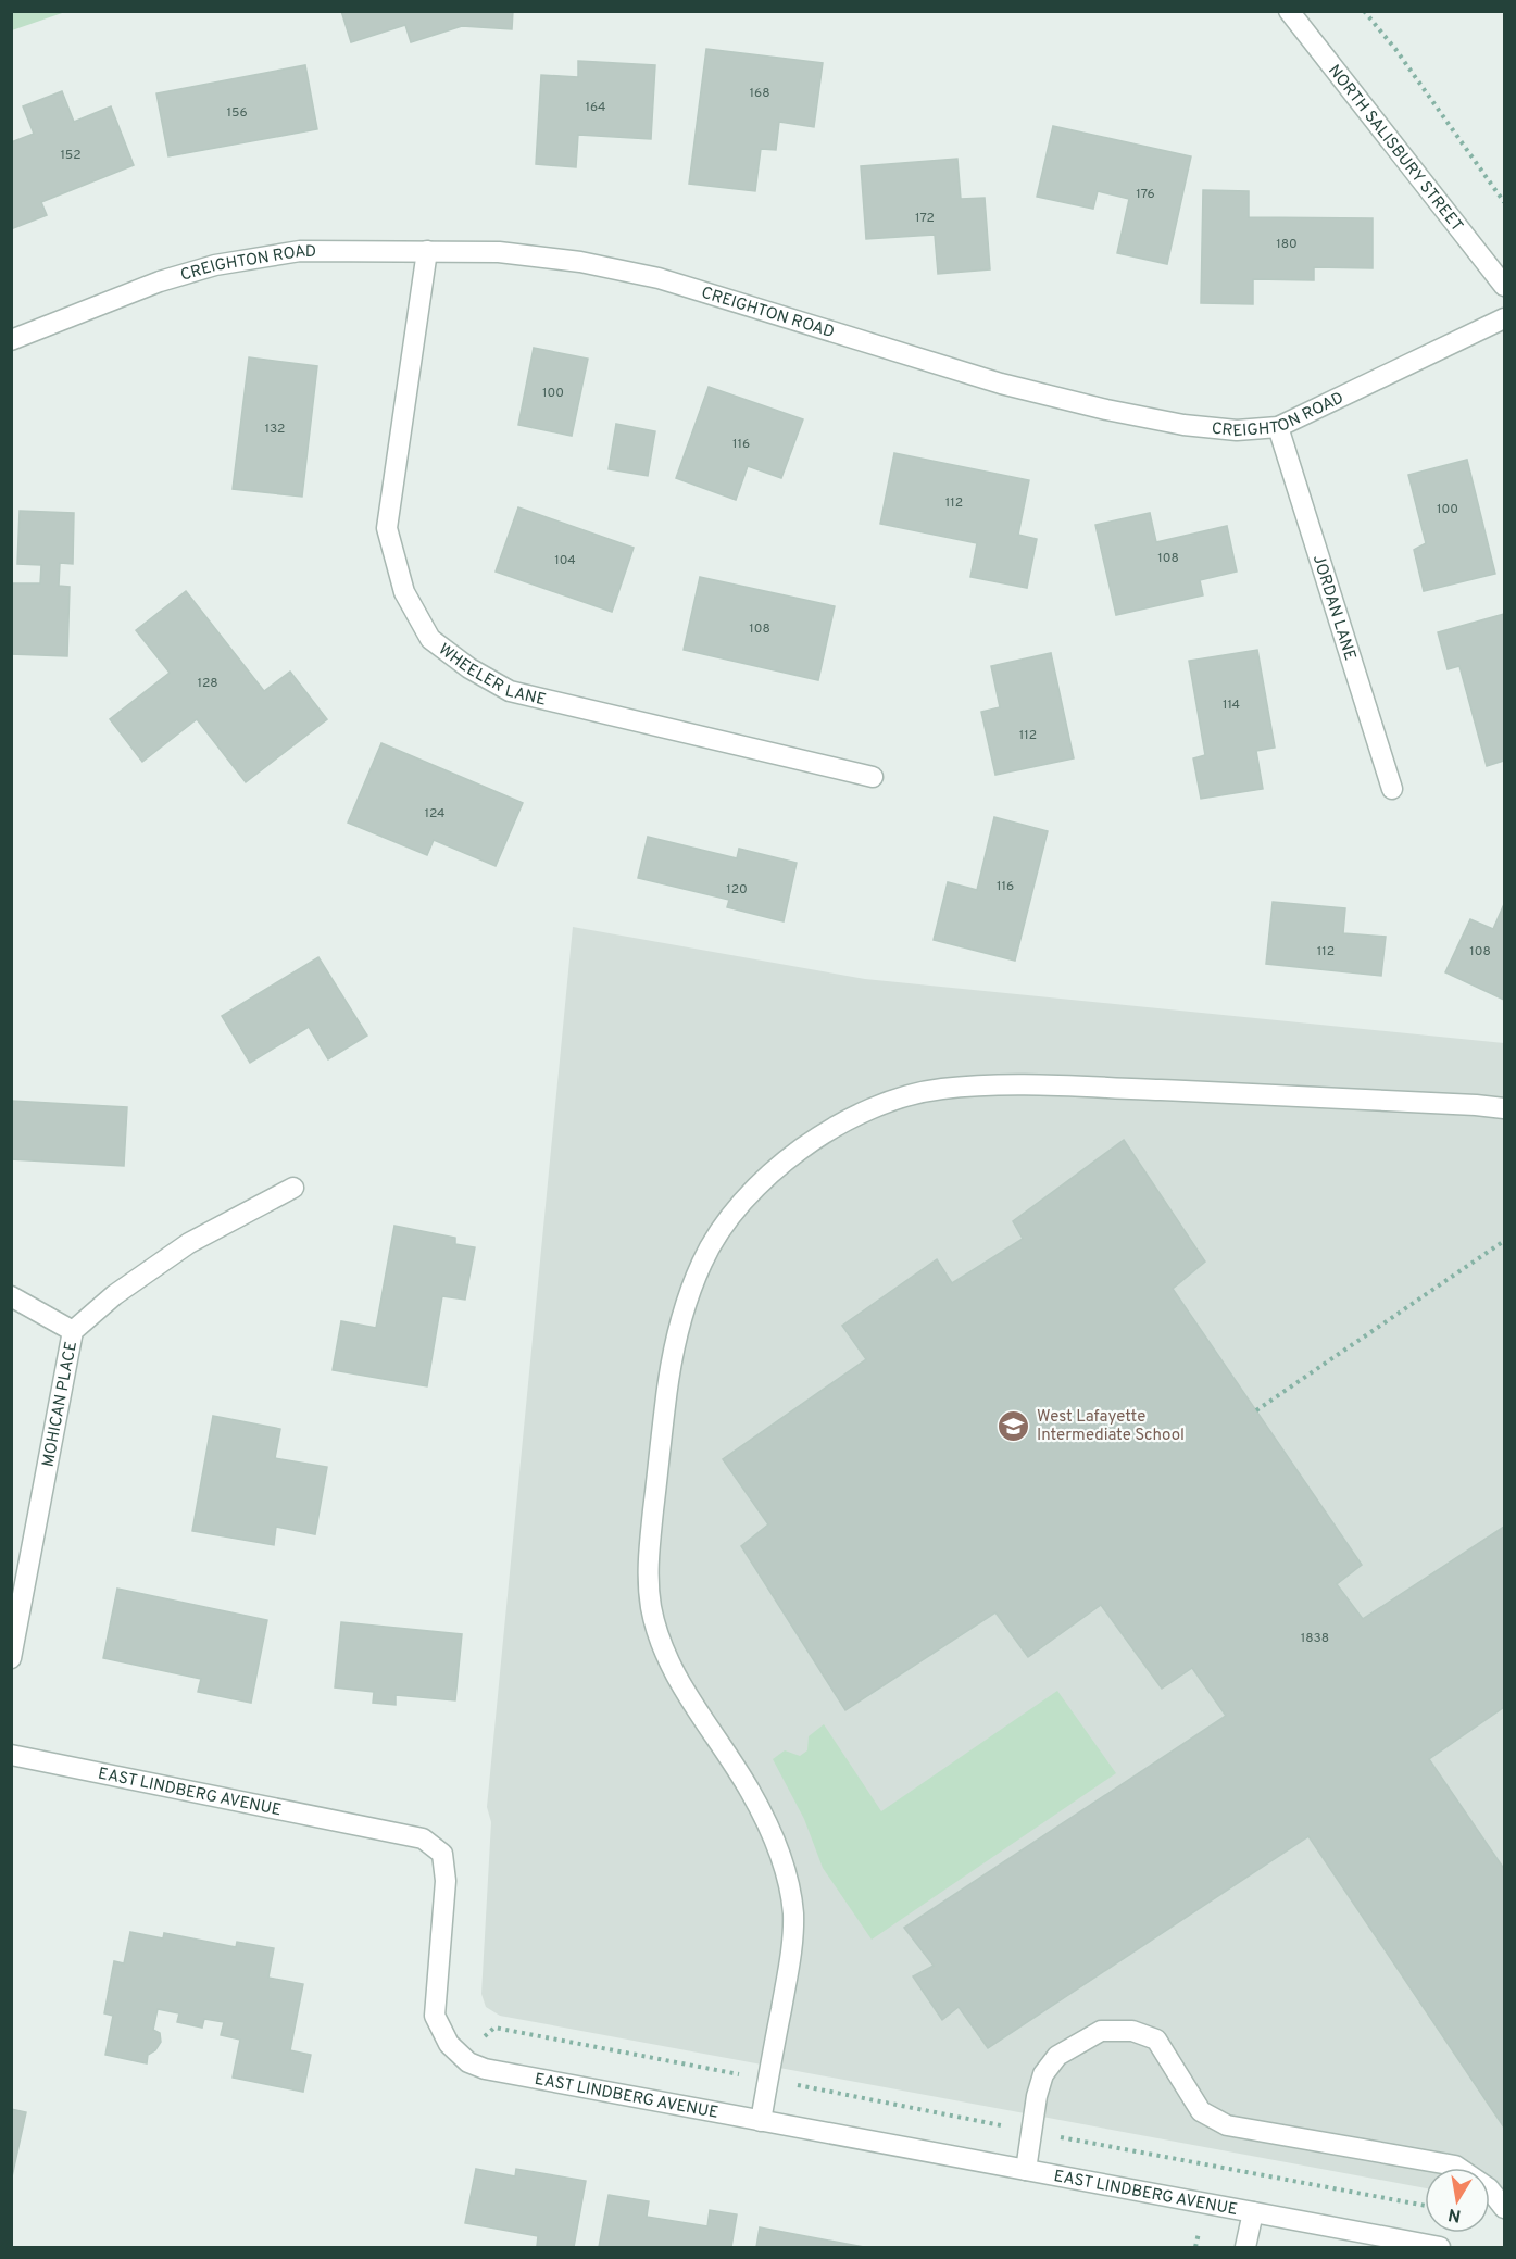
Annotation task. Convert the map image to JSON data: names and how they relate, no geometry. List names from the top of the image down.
{
  "streets": {
    "street": [
      "NORTH SALISBURY STREET",
      "CREIGHTON ROAD",
      "JORDAN LANE",
      "WHEELER LANE",
      "MOHICAN PLACE",
      "EAST LINDBERG AVENUE"
    ]
  },
  "crossings": [
    ["CREIGHTON ROAD", "JORDAN LANE"],
    ["CREIGHTON ROAD", "WHEELER LANE"]
  ],
  "places": {
    "school or university": ["West Lafayette Intermediate School"]
  },
  "house_numbers": [
    "168",
    "164",
    "156",
    "152",
    "176",
    "172",
    "180",
    "100",
    "132",
    "116",
    "112",
    "100",
    "108",
    "104",
    "108",
    "128",
    "114",
    "112",
    "124",
    "116",
    "120",
    "112",
    "108",
    "1838"
  ],
  "north": "bottom"
}
